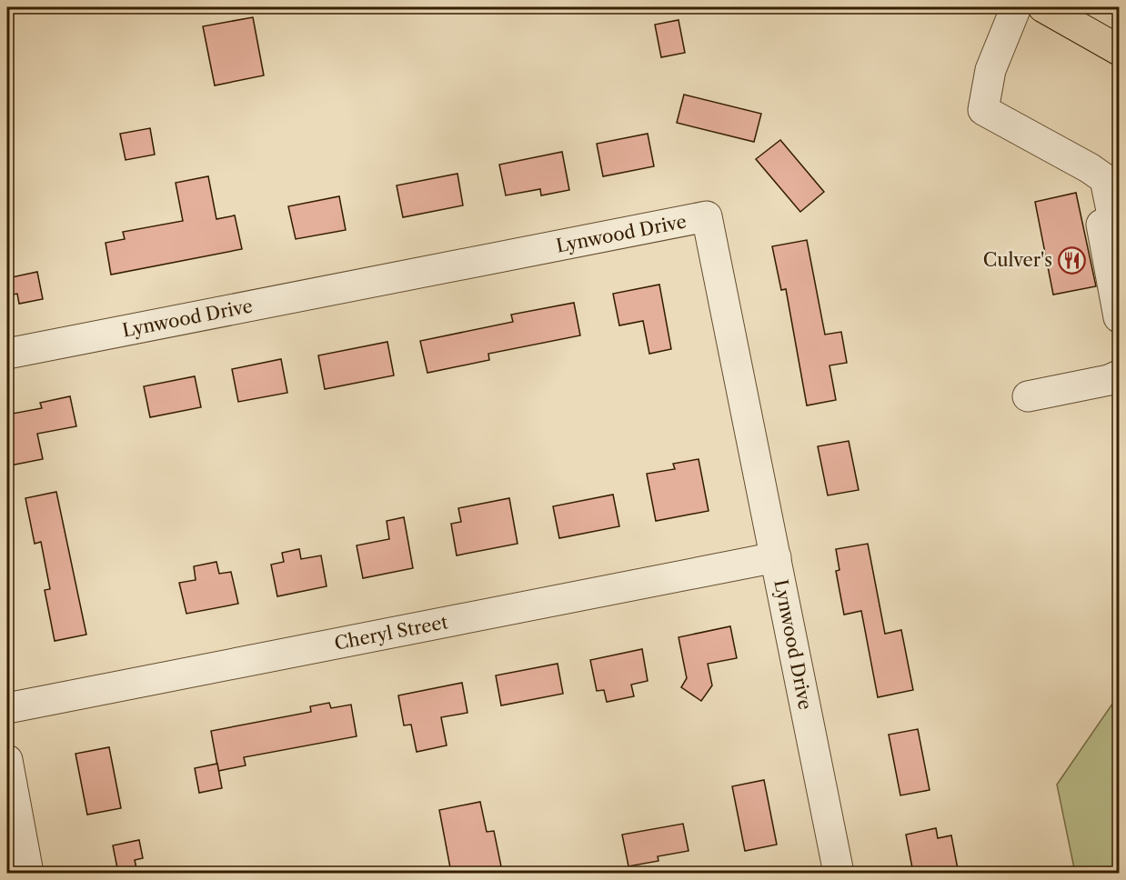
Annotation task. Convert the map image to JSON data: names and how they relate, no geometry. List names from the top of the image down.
{
  "streets": {
    "street": ["Lynwood Drive", "Cheryl Street"]
  },
  "crossings": [
    ["Lynwood Drive", "Cheryl Street"]
  ],
  "places": {
    "restaurant": ["Culver's"]
  }
}
